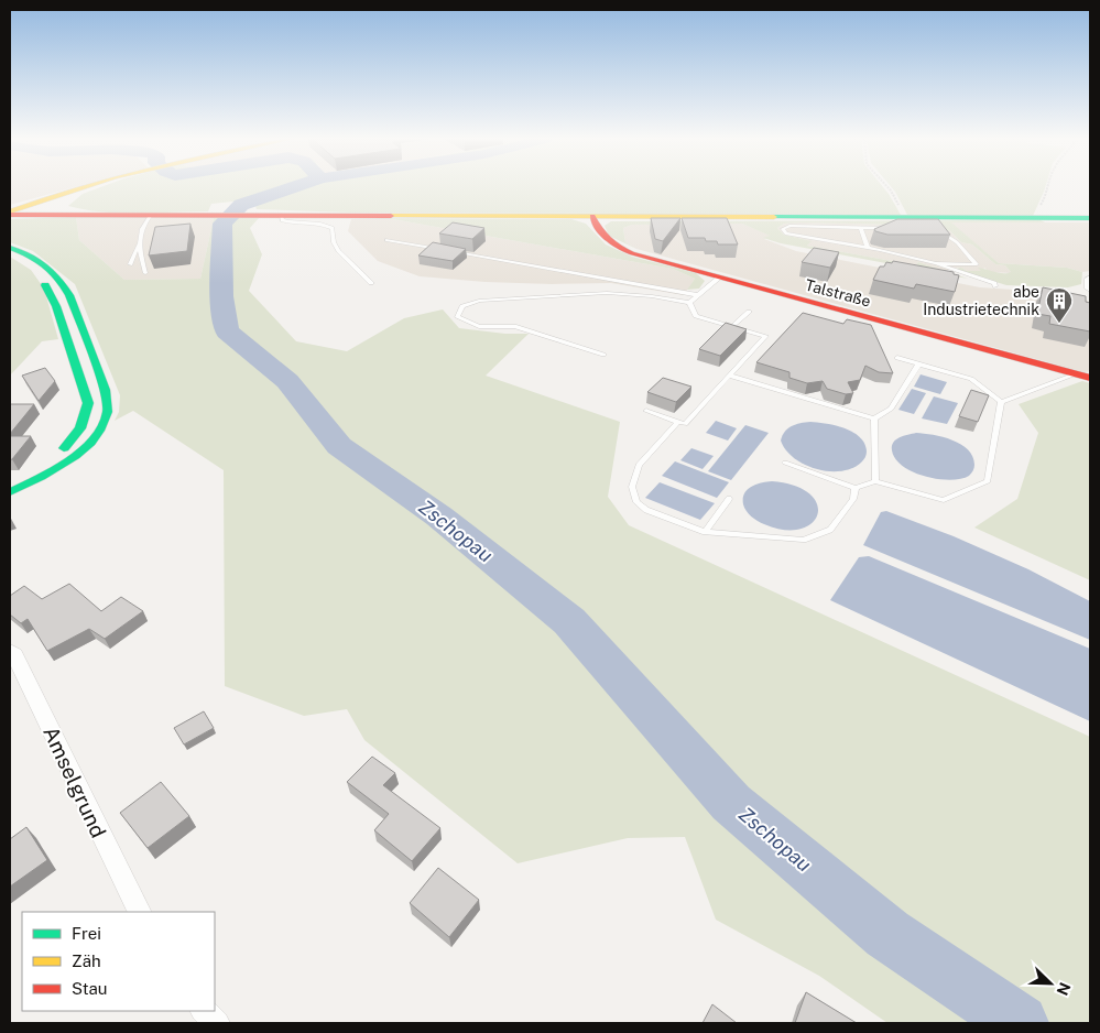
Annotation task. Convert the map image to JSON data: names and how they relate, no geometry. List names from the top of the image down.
{
  "streets": {
    "main road": ["Talstraße"],
    "street": ["Amselgrund"]
  },
  "water": ["Zschopau"],
  "places": {
    "building": ["abe Industrietechnik"]
  },
  "legend": ["Frei", "Zäh", "Stau"],
  "north": "bottom right"
}
